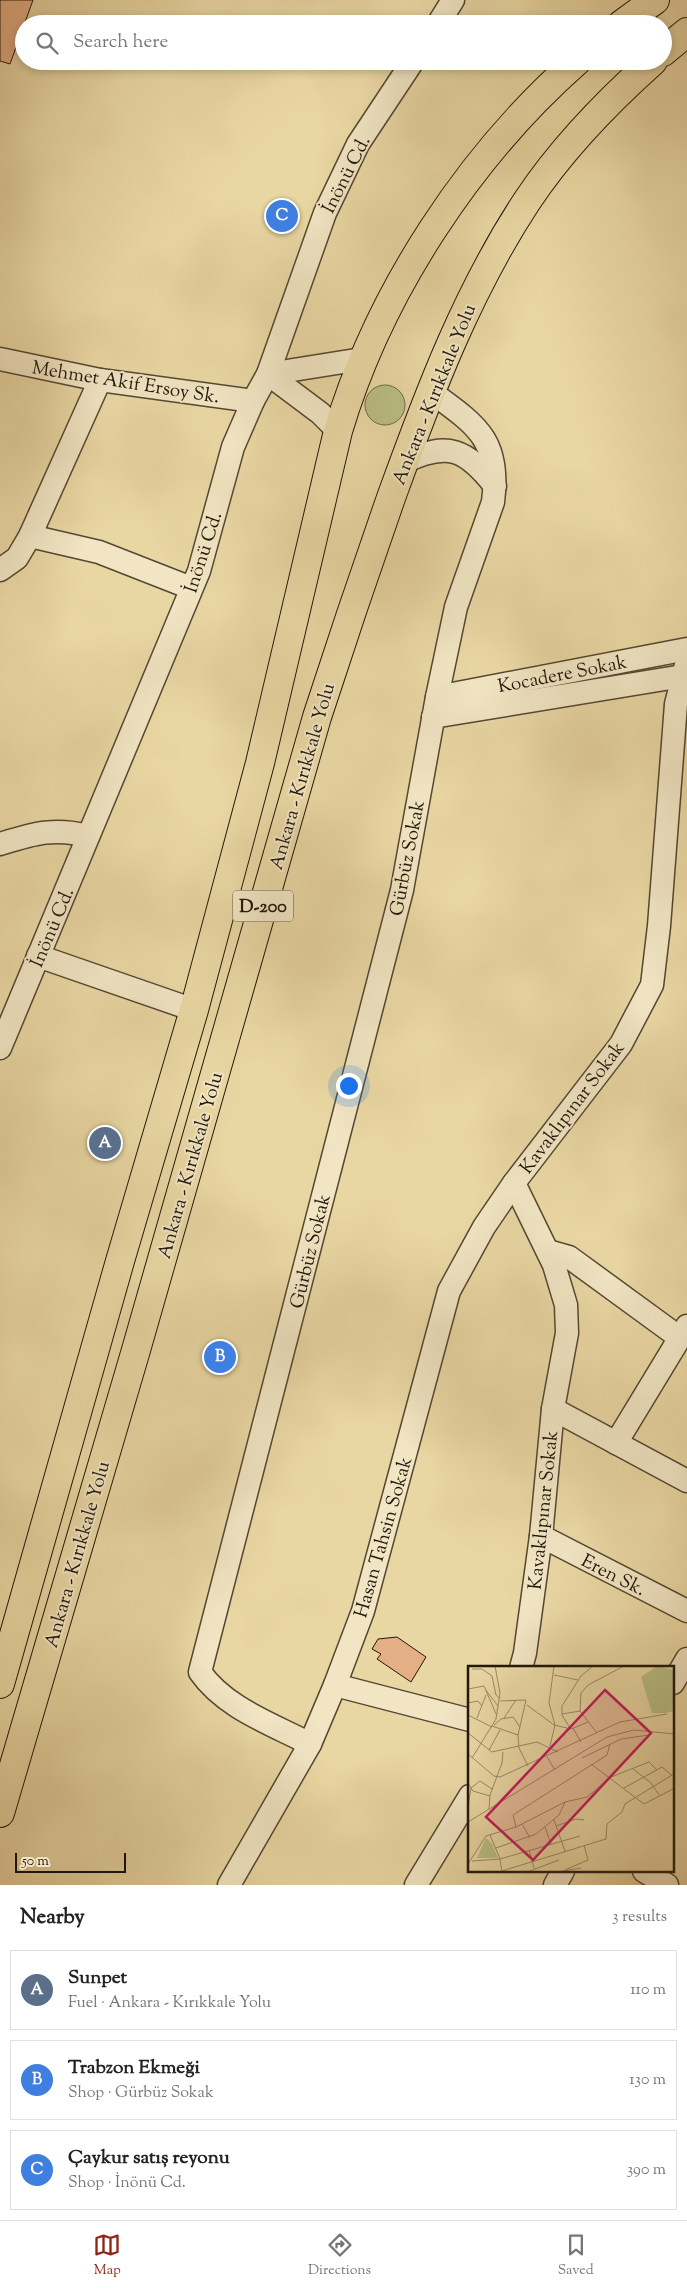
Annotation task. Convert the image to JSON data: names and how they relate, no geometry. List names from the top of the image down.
{
  "streets": {
    "highway": ["Ankara - Kırıkkale Yolu", "D-200"],
    "street": [
      "İnönü Cd.",
      "Mehmet Akif Ersoy Sk.",
      "Kocadere Sokak",
      "Gürbüz Sokak",
      "Kavaklıpınar Sokak",
      "Hasan Tahsin Sokak",
      "Eren Sk."
    ]
  },
  "crossings": [
    ["İnönü Cd.", "Mehmet Akif Ersoy Sk."],
    ["Kocadere Sokak", "Gürbüz Sokak"],
    ["Kocadere Sokak", "Kavaklıpınar Sokak"],
    ["Gürbüz Sokak", "Hasan Tahsin Sokak"],
    ["Kavaklıpınar Sokak", "Hasan Tahsin Sokak"],
    ["Kavaklıpınar Sokak", "Eren Sk."]
  ],
  "scale_bar": "50 m",
  "page": {
    "search": "Search here",
    "pins": ["C", "A", "B"],
    "scale": "50 m",
    "heading": ["Nearby", "3 results"],
    "list": [
      {
        "mark": "A",
        "name": "Sunpet",
        "note": "Fuel · Ankara - Kırıkkale Yolu",
        "value": "110 m"
      },
      {
        "mark": "B",
        "name": "Trabzon Ekmeği",
        "note": "Shop · Gürbüz Sokak",
        "value": "130 m"
      },
      {
        "mark": "C",
        "name": "Çaykur satış reyonu",
        "note": "Shop · İnönü Cd.",
        "value": "390 m"
      }
    ],
    "nav": ["Map", "Directions", "Saved"]
  }
}
